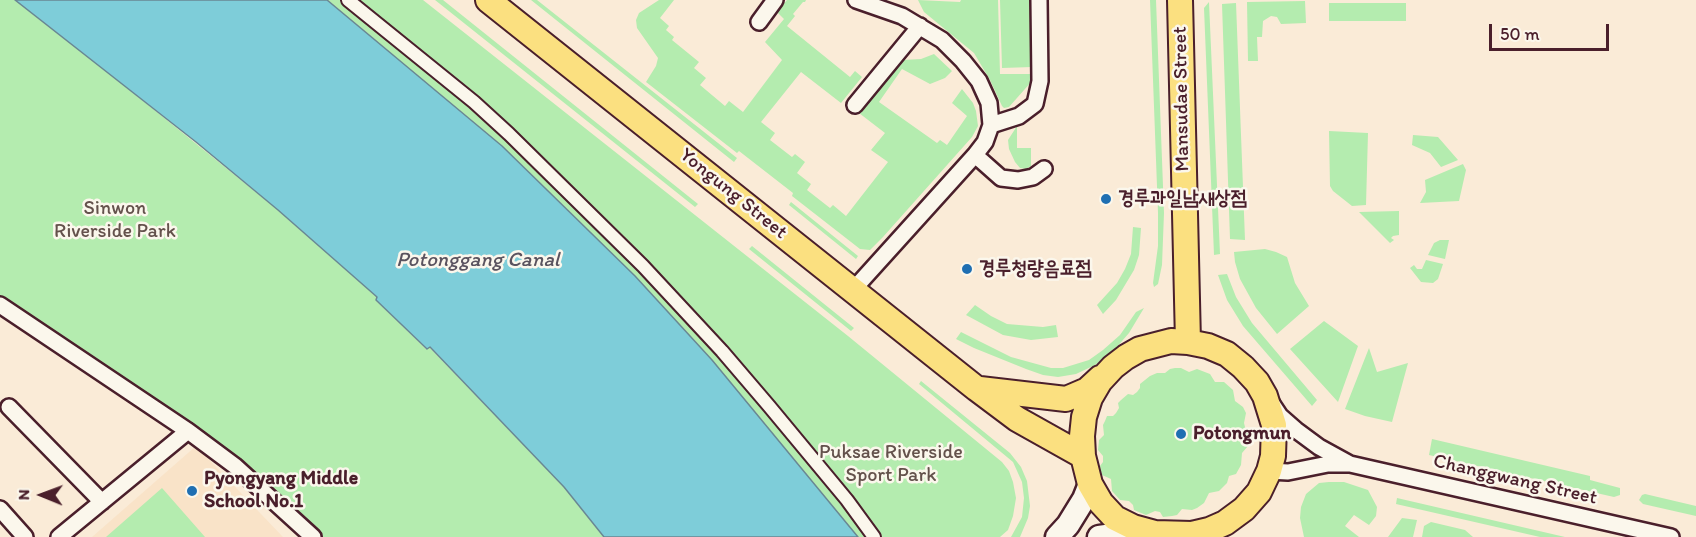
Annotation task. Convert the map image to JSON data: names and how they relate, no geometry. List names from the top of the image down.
{
  "streets": {
    "main road": ["Mansudae Street", "Yongung Street"],
    "street": ["Changgwang Street"]
  },
  "crossings": [
    ["Mansudae Street", "Yongung Street"],
    ["Mansudae Street", "Changgwang Street"],
    ["Yongung Street", "Changgwang Street"]
  ],
  "water": ["Potonggang Canal"],
  "parks": ["Sinwon Riverside Park", "Puksae Riverside Sport Park"],
  "places": [
    "경루과일남새상점",
    "경루청량음료점",
    "Potongmun",
    "Pyongyang Middle School No.1"
  ],
  "scale_bar": "50 m",
  "north": "left"
}
